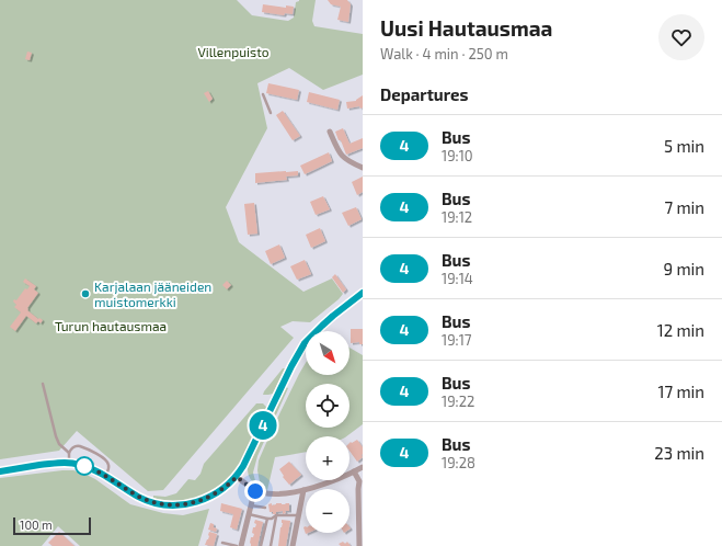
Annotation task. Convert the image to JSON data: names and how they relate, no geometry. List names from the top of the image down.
{
  "parks": ["Villenpuisto", "Turun hautausmaa"],
  "places": ["Karjalaan jääneiden muistomerkki"],
  "lines": ["bus line 4"],
  "scale_bar": "100 m",
  "north": "bottom right",
  "page": {
    "on_map": "4",
    "heading": [
      ["Uusi Hautausmaa", "Walk · 4 min · 250 m"],
      "Departures"
    ],
    "list": [
      {
        "mark": "4",
        "name": "Bus",
        "note": "19:10",
        "value": "5 min"
      },
      {
        "mark": "4",
        "name": "Bus",
        "note": "19:12",
        "value": "7 min"
      },
      {
        "mark": "4",
        "name": "Bus",
        "note": "19:14",
        "value": "9 min"
      },
      {
        "mark": "4",
        "name": "Bus",
        "note": "19:17",
        "value": "12 min"
      },
      {
        "mark": "4",
        "name": "Bus",
        "note": "19:22",
        "value": "17 min"
      },
      {
        "mark": "4",
        "name": "Bus",
        "note": "19:28",
        "value": "23 min"
      }
    ],
    "map_buttons": ["+", "−"],
    "scale": "100 m"
  }
}
